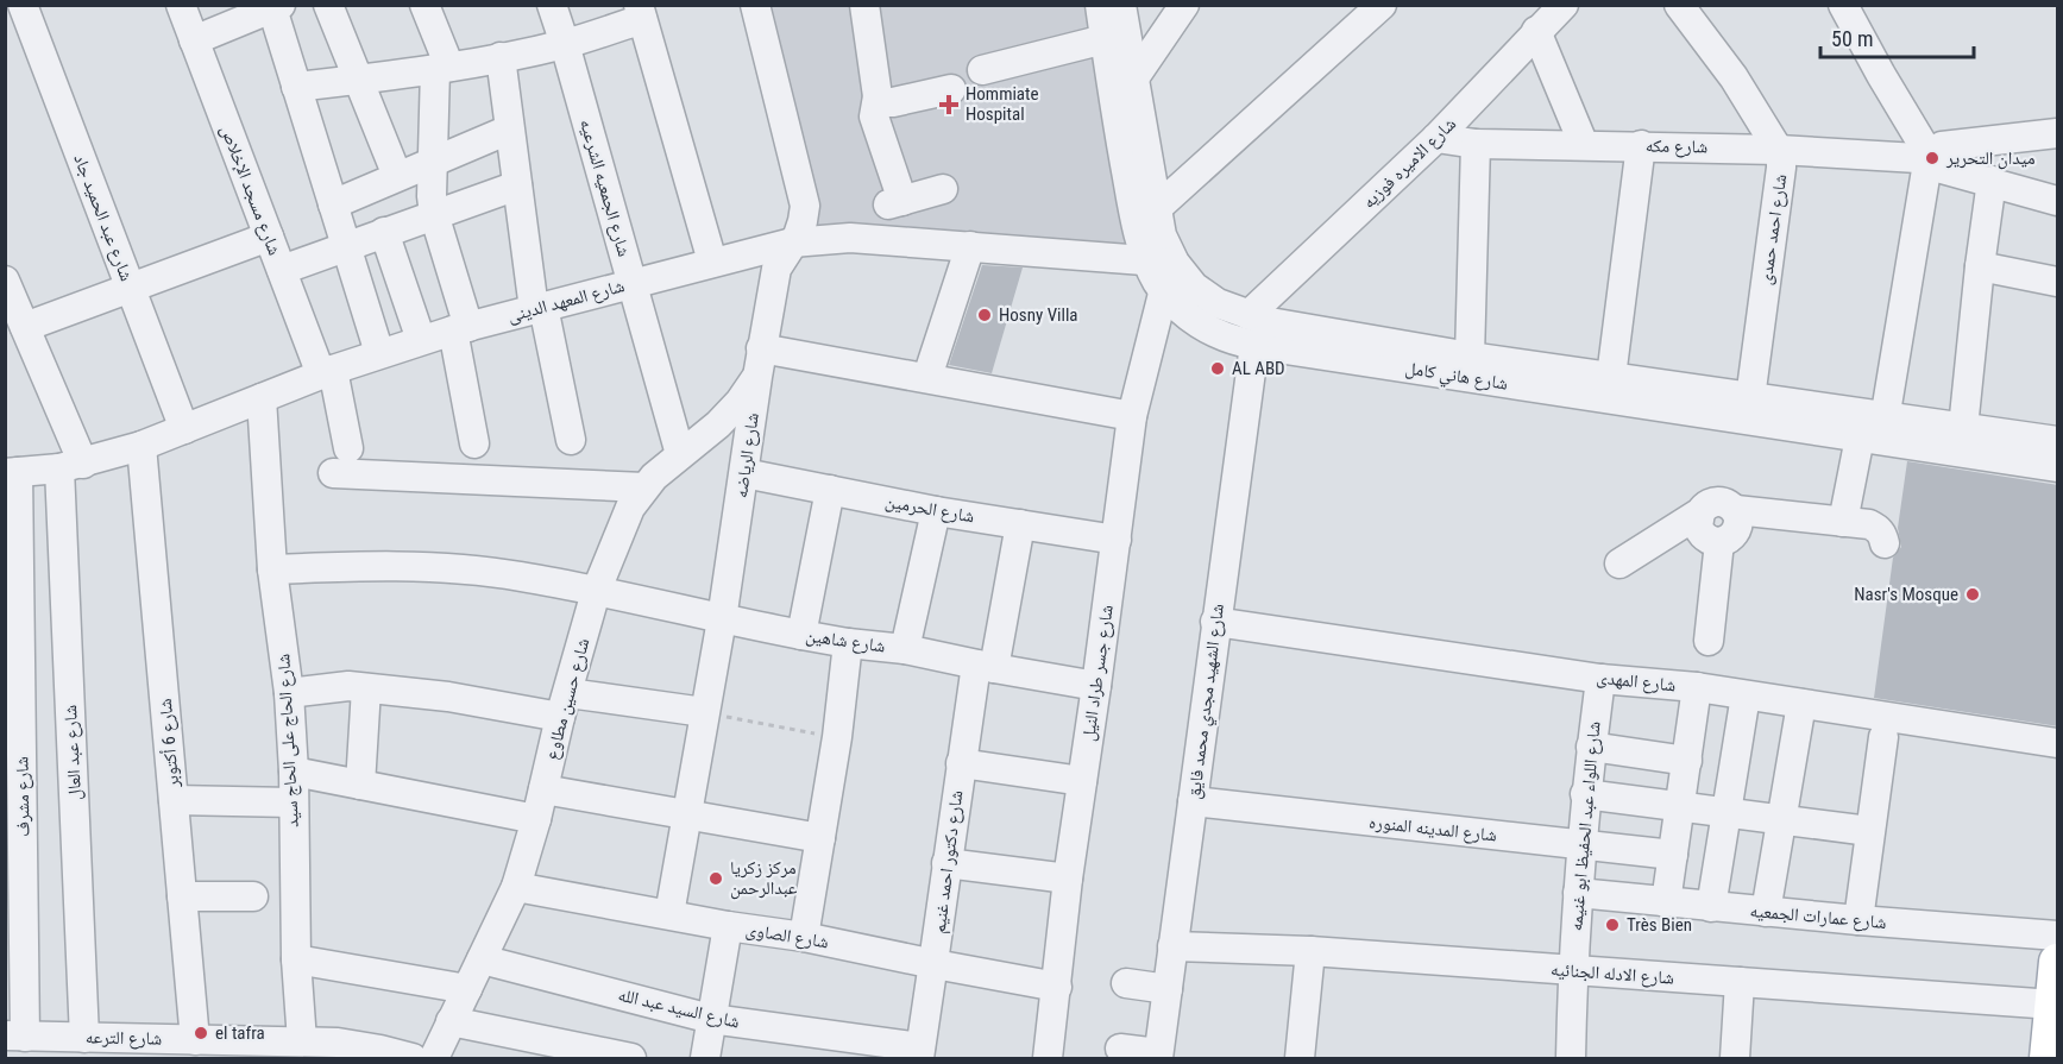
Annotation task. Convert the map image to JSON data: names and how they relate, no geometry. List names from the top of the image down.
{
  "streets": {
    "street": [
      "شارع مكه",
      "شارع الاميره فوزيه",
      "شارع الجمعيه الشرعيه",
      "شارع مسجد الإخلاص",
      "شارع عبد الحميد جاد",
      "شارع احمد حمدى",
      "شارع المعهد الدينى",
      "شارع هاني كامل",
      "شارع الرياضه",
      "شارع الحرمين",
      "شارع شاهين",
      "شارع جسر طراد النيل",
      "شارع المهدى",
      "شارع حسين مطاوع",
      "شارع الشهيد مجدي محمد فايق",
      "شارع الحاج على الحاج سيد",
      "شارع 6 أكتوبر",
      "شارع عبد العال",
      "شارع مشرف",
      "شارع اللواء عبد الحفيظ ابو غنيمه",
      "شارع المدينه المنوره",
      "شارع دكتور احمد غنيم",
      "شارع عمارات الجمعيه",
      "شارع الصاوى",
      "شارع الادله الجنائيه",
      "شارع السيد عبد الله",
      "شارع الترعه"
    ]
  },
  "crossings": [
    ["شارع مكه", "شارع الاميره فوزيه"],
    ["شارع مكه", "شارع احمد حمدى"],
    ["شارع الاميره فوزيه", "شارع هاني كامل"],
    ["شارع الجمعيه الشرعيه", "شارع المعهد الدينى"],
    ["شارع الجمعيه الشرعيه", "شارع حسين مطاوع"],
    ["شارع مسجد الإخلاص", "شارع المعهد الدينى"],
    ["شارع عبد الحميد جاد", "شارع المعهد الدينى"],
    ["شارع احمد حمدى", "شارع هاني كامل"],
    ["شارع المعهد الدينى", "شارع هاني كامل"],
    ["شارع المعهد الدينى", "شارع الرياضه"],
    ["شارع المعهد الدينى", "شارع الحاج على الحاج سيد"],
    ["شارع المعهد الدينى", "شارع 6 أكتوبر"],
    ["شارع المعهد الدينى", "شارع عبد العال"],
    ["شارع المعهد الدينى", "شارع مشرف"],
    ["شارع هاني كامل", "شارع جسر طراد النيل"],
    ["شارع هاني كامل", "شارع الشهيد مجدي محمد فايق"],
    ["شارع الرياضه", "شارع الحرمين"],
    ["شارع الرياضه", "شارع شاهين"],
    ["شارع الرياضه", "شارع حسين مطاوع"],
    ["شارع الرياضه", "شارع الصاوى"],
    ["شارع الحرمين", "شارع جسر طراد النيل"],
    ["شارع الحرمين", "شارع دكتور احمد غنيم"],
    ["شارع شاهين", "شارع جسر طراد النيل"],
    ["شارع شاهين", "شارع حسين مطاوع"],
    ["شارع شاهين", "شارع الحاج على الحاج سيد"],
    ["شارع شاهين", "شارع دكتور احمد غنيم"],
    ["شارع جسر طراد النيل", "شارع الصاوى"],
    ["شارع المهدى", "شارع الشهيد مجدي محمد فايق"],
    ["شارع المهدى", "شارع اللواء عبد الحفيظ ابو غنيمه"],
    ["شارع حسين مطاوع", "شارع الصاوى"],
    ["شارع حسين مطاوع", "شارع السيد عبد الله"],
    ["شارع الشهيد مجدي محمد فايق", "شارع المدينه المنوره"],
    ["شارع الشهيد مجدي محمد فايق", "شارع الادله الجنائيه"],
    ["شارع الحاج على الحاج سيد", "شارع الترعه"],
    ["شارع 6 أكتوبر", "شارع الترعه"],
    ["شارع عبد العال", "شارع الترعه"],
    ["شارع مشرف", "شارع الترعه"],
    ["شارع اللواء عبد الحفيظ ابو غنيمه", "شارع المدينه المنوره"],
    ["شارع اللواء عبد الحفيظ ابو غنيمه", "شارع عمارات الجمعيه"],
    ["شارع اللواء عبد الحفيظ ابو غنيمه", "شارع الادله الجنائيه"],
    ["شارع دكتور احمد غنيم", "شارع الصاوى"],
    ["شارع دكتور احمد غنيم", "شارع السيد عبد الله"]
  ],
  "places": {
    "health": ["Hommiate Hospital"],
    "other": [
      "ميدان التحرير",
      "Hosny Villa",
      "AL ABD",
      "Nasr's Mosque",
      "مركز زكريا عبدالرحمن",
      "Très Bien",
      "el tafra"
    ]
  },
  "scale_bar": "50 m"
}
